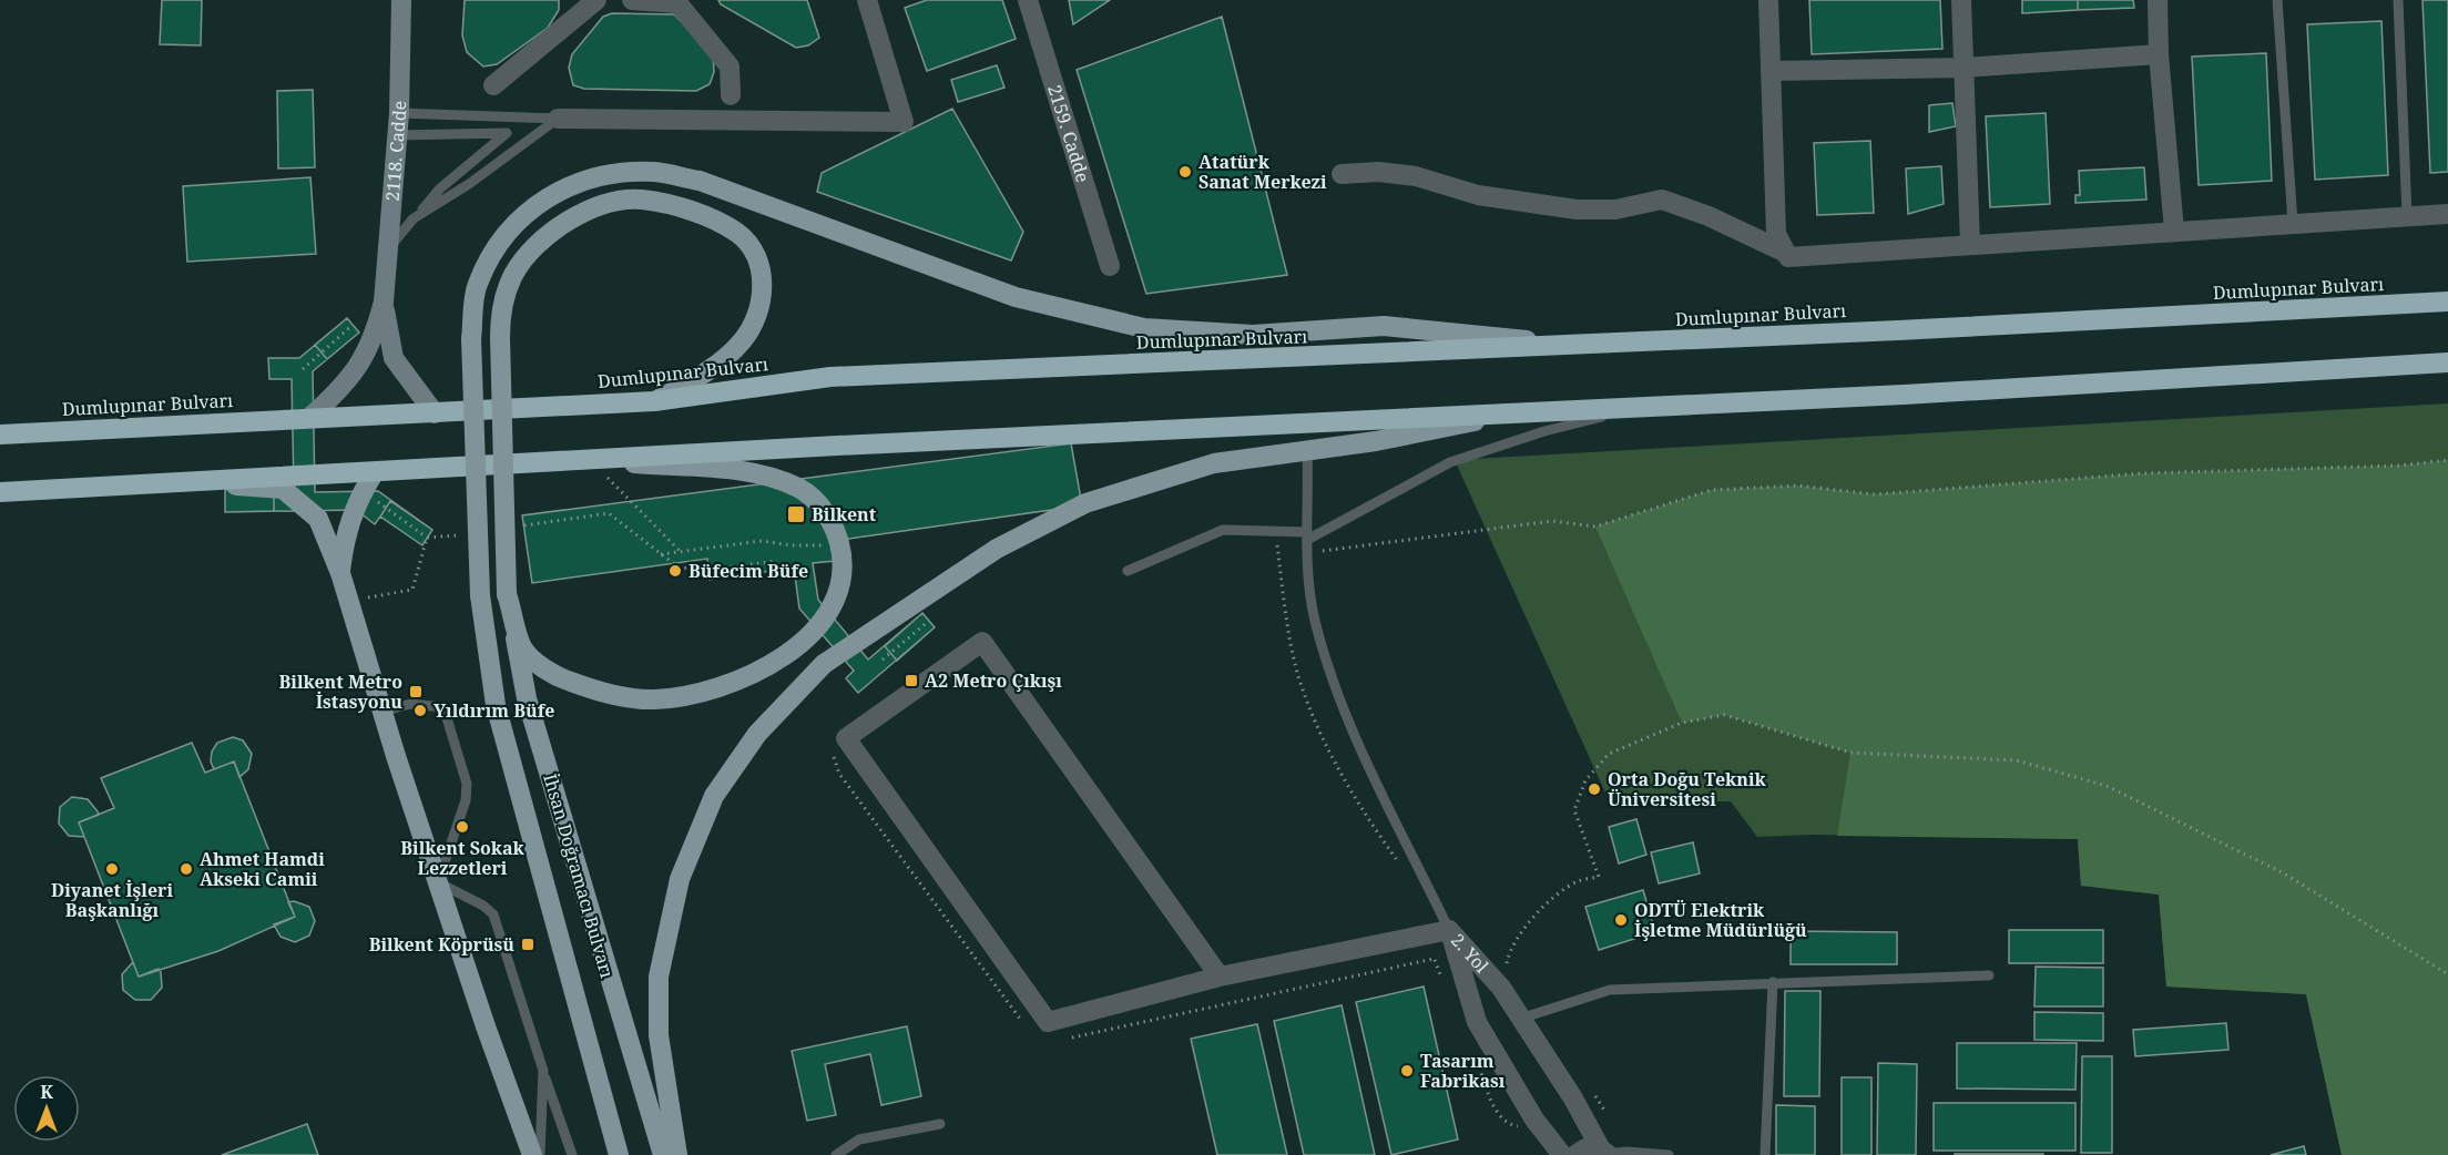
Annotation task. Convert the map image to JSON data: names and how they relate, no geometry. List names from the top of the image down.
{
  "streets": {
    "highway": ["Dumlupınar Bulvarı"],
    "main road": ["İhsan Doğramacı Bulvarı"],
    "street": ["2159. Cadde", "2118. Cadde", "2. Yol"]
  },
  "places": {
    "other": [
      "Atatürk Sanat Merkezi",
      "Büfecim Büfe",
      "Yıldırım Büfe",
      "Orta Doğu Teknik Üniversitesi",
      "Bilkent Sokak Lezzetleri",
      "Diyanet İşleri Başkanlığı",
      "Ahmet Hamdi Akseki Camii",
      "ODTÜ Elektrik İşletme Müdürlüğü",
      "Tasarım Fabrikası"
    ],
    "transit": [
      "Bilkent",
      "A2 Metro Çıkışı",
      "Bilkent Metro İstasyonu",
      "Bilkent Köprüsü"
    ]
  },
  "north": "top"
}
